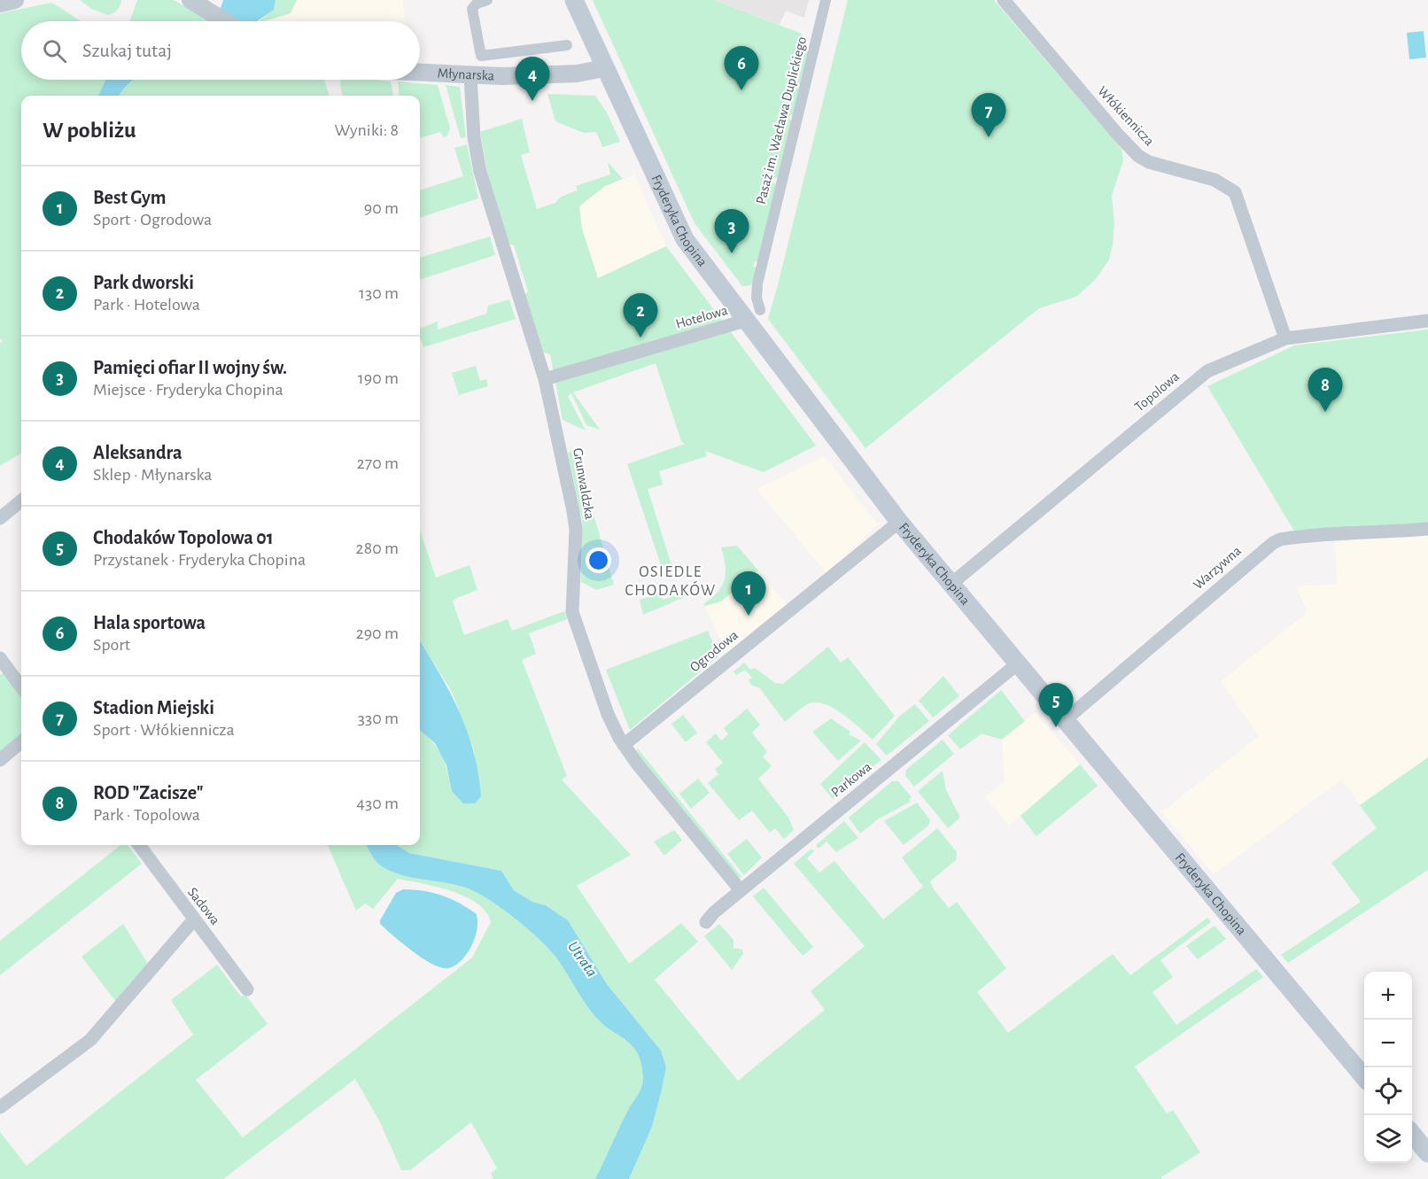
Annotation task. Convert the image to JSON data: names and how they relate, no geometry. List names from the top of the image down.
{
  "streets": {
    "main road": ["Fryderyka Chopina"],
    "street": [
      "Młynarska",
      "Włókiennicza",
      "Pasaż im. Wacława Duplickiego",
      "Hotelowa",
      "Topolowa",
      "Grunwaldzka",
      "Warzywna",
      "Ogrodowa",
      "Parkowa",
      "Sadowa"
    ]
  },
  "crossings": [
    ["Młynarska", "Fryderyka Chopina"],
    ["Młynarska", "Grunwaldzka"],
    ["Włókiennicza", "Topolowa"],
    ["Pasaż im. Wacława Duplickiego", "Fryderyka Chopina"],
    ["Pasaż im. Wacława Duplickiego", "Hotelowa"],
    ["Fryderyka Chopina", "Hotelowa"],
    ["Fryderyka Chopina", "Topolowa"],
    ["Fryderyka Chopina", "Warzywna"],
    ["Fryderyka Chopina", "Ogrodowa"],
    ["Fryderyka Chopina", "Parkowa"],
    ["Hotelowa", "Grunwaldzka"],
    ["Grunwaldzka", "Ogrodowa"],
    ["Grunwaldzka", "Parkowa"]
  ],
  "districts": ["OSIEDLE CHODAKÓW"],
  "water": ["Utrata"],
  "page": {
    "search": "Szukaj tutaj",
    "pins": [
      "6",
      "4",
      "7",
      "3",
      "2",
      "8",
      "1",
      "5"
    ],
    "heading": ["W pobliżu", "Wyniki: 8"],
    "list": [
      {
        "mark": "1",
        "name": "Best Gym",
        "note": "Sport · Ogrodowa",
        "value": "90 m"
      },
      {
        "mark": "2",
        "name": "Park dworski",
        "note": "Park · Hotelowa",
        "value": "130 m"
      },
      {
        "mark": "3",
        "name": "Pamięci ofiar II wojny św.",
        "note": "Miejsce · Fryderyka Chopina",
        "value": "190 m"
      },
      {
        "mark": "4",
        "name": "Aleksandra",
        "note": "Sklep · Młynarska",
        "value": "270 m"
      },
      {
        "mark": "5",
        "name": "Chodaków Topolowa 01",
        "note": "Przystanek · Fryderyka Chopina",
        "value": "280 m"
      },
      {
        "mark": "6",
        "name": "Hala sportowa",
        "note": "Sport",
        "value": "290 m"
      },
      {
        "mark": "7",
        "name": "Stadion Miejski",
        "note": "Sport · Włókiennicza",
        "value": "330 m"
      },
      {
        "mark": "8",
        "name": "ROD \"Zacisze\"",
        "note": "Park · Topolowa",
        "value": "430 m"
      }
    ],
    "map_buttons": ["+", "−"]
  }
}
